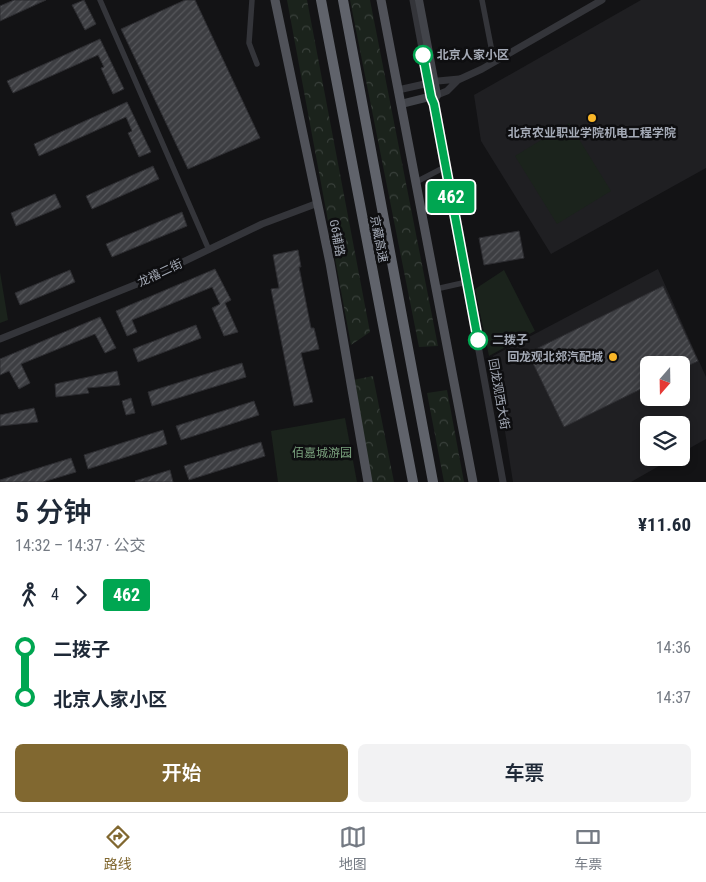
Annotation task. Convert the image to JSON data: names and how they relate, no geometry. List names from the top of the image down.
{
  "streets": {
    "highway": ["京藏高速"],
    "main road": ["G6辅路", "回龙观西大街"],
    "street": ["龙禧二街"]
  },
  "crossings": [
    ["G6辅路", "龙禧二街"]
  ],
  "parks": ["佰嘉城游园"],
  "places": [
    "北京人家小区",
    "北京农业职业学院机电工程学院",
    "二拨子",
    "回龙观北郊汽配城"
  ],
  "lines": ["bus line 462"],
  "north": "bottom",
  "page": {
    "on_map": "462",
    "heading": ["5 分钟", "14:32 – 14:37 · 公交", "¥11.60"],
    "legs": ["4", "462"],
    "list": [
      {
        "name": "二拨子",
        "value": "14:36"
      },
      {
        "name": "北京人家小区",
        "value": "14:37"
      }
    ],
    "buttons": ["开始", "车票"],
    "tabs": ["路线", "地图", "车票"]
  }
}
